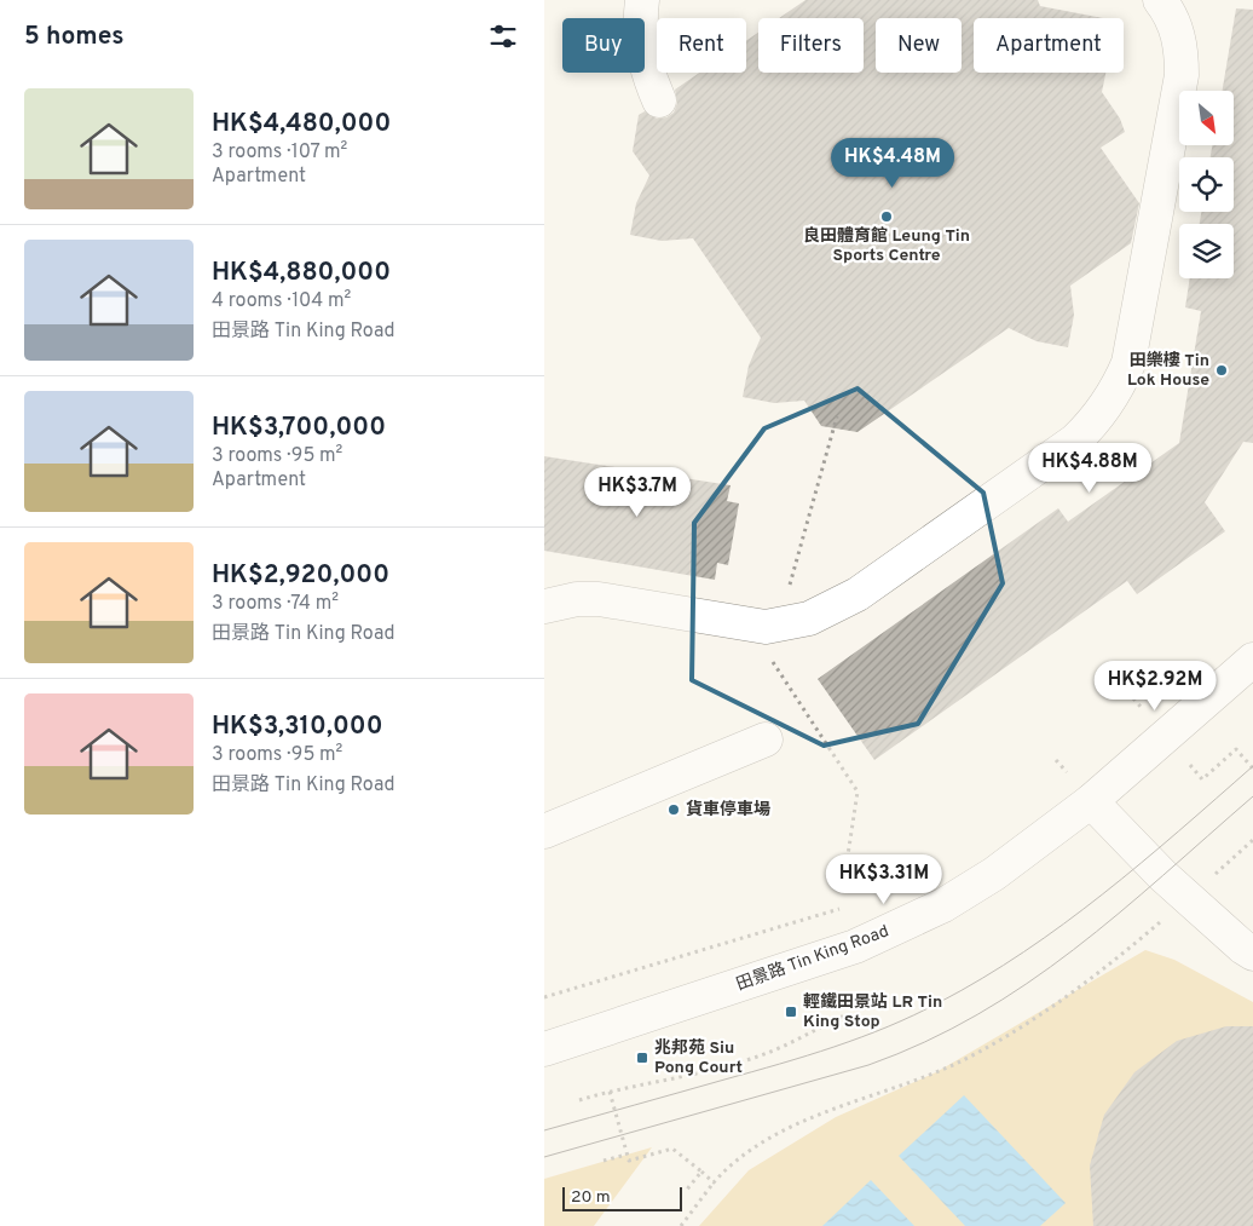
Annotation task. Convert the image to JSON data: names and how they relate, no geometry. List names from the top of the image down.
{
  "streets": {
    "street": ["田景路 Tin King Road"]
  },
  "places": {
    "other": ["良田體育館 Leung Tin Sports Centre", "田樂樓 Tin Lok House", "貨車停車場"],
    "transit": ["輕鐵田景站 LR Tin King Stop", "兆邦苑 Siu Pong Court"]
  },
  "scale_bar": "20 m",
  "north": "bottom right",
  "page": {
    "heading": "5 homes",
    "chip": [
      "Buy",
      "Rent",
      "Filters",
      "New",
      "Apartment"
    ],
    "list": [
      {
        "name": "HK$4,480,000",
        "note": "3 rooms · 107 m² · Apartment"
      },
      {
        "name": "HK$4,880,000",
        "note": "4 rooms · 104 m² · 田景路 Tin King Road"
      },
      {
        "name": "HK$3,700,000",
        "note": "3 rooms · 95 m² · Apartment"
      },
      {
        "name": "HK$2,920,000",
        "note": "3 rooms · 74 m² · 田景路 Tin King Road"
      },
      {
        "name": "HK$3,310,000",
        "note": "3 rooms · 95 m² · 田景路 Tin King Road"
      }
    ],
    "price": [
      "HK$4.48M",
      "HK$4.88M",
      "HK$3.7M",
      "HK$2.92M",
      "HK$3.31M"
    ],
    "scale": "20 m"
  }
}
